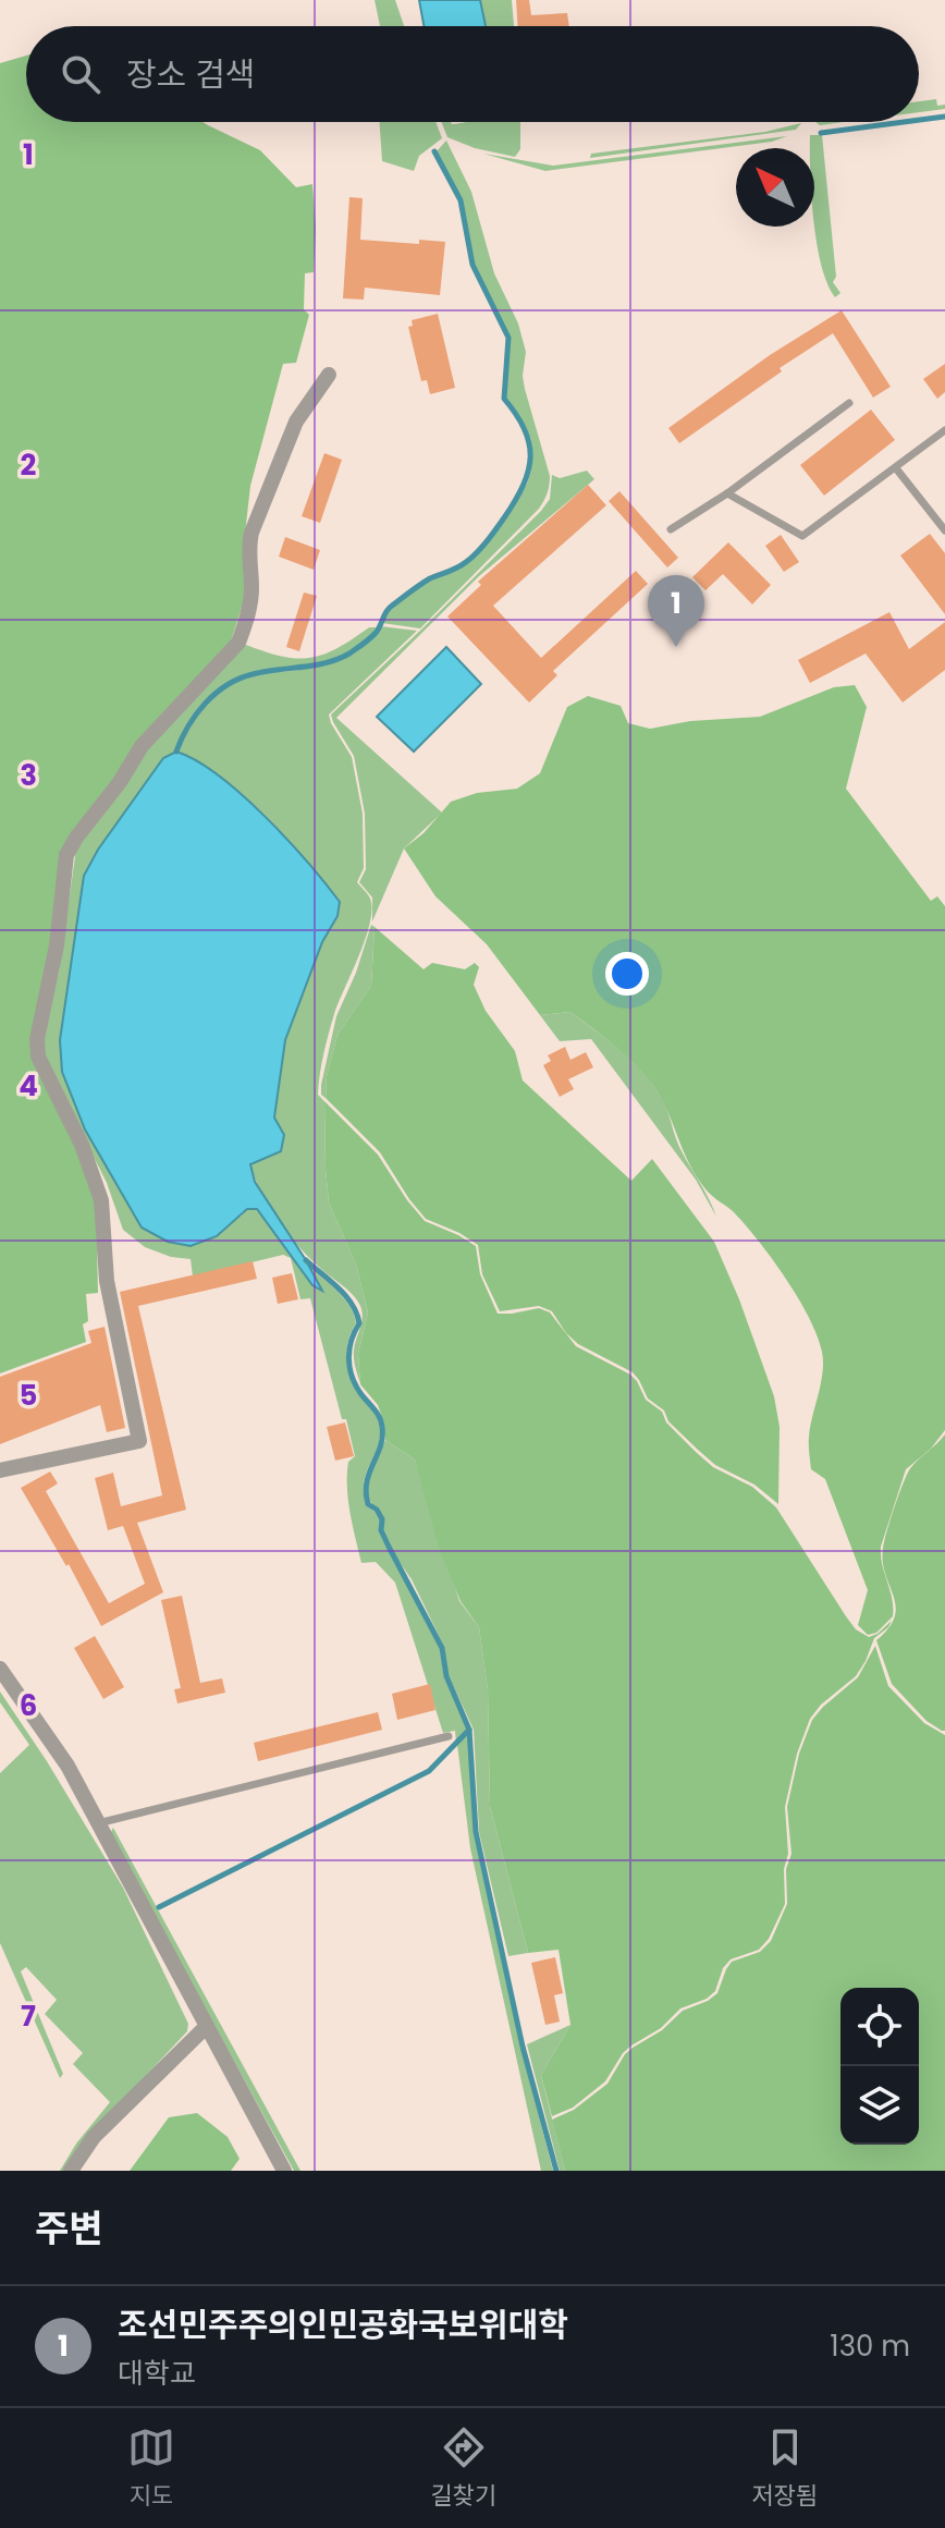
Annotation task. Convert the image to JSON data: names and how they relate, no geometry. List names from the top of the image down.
{
  "north": "top left",
  "page": {
    "search": "장소 검색",
    "pins": "1",
    "heading": "주변",
    "list": [
      {
        "mark": "1",
        "name": "조선민주주의인민공화국보위대학",
        "note": "대학교",
        "value": "130 m"
      }
    ],
    "nav": ["지도", "길찾기", "저장됨"]
  },
  "grid": {
    "rows": [
      "1",
      "2",
      "3",
      "4",
      "5",
      "6",
      "7"
    ]
  }
}
